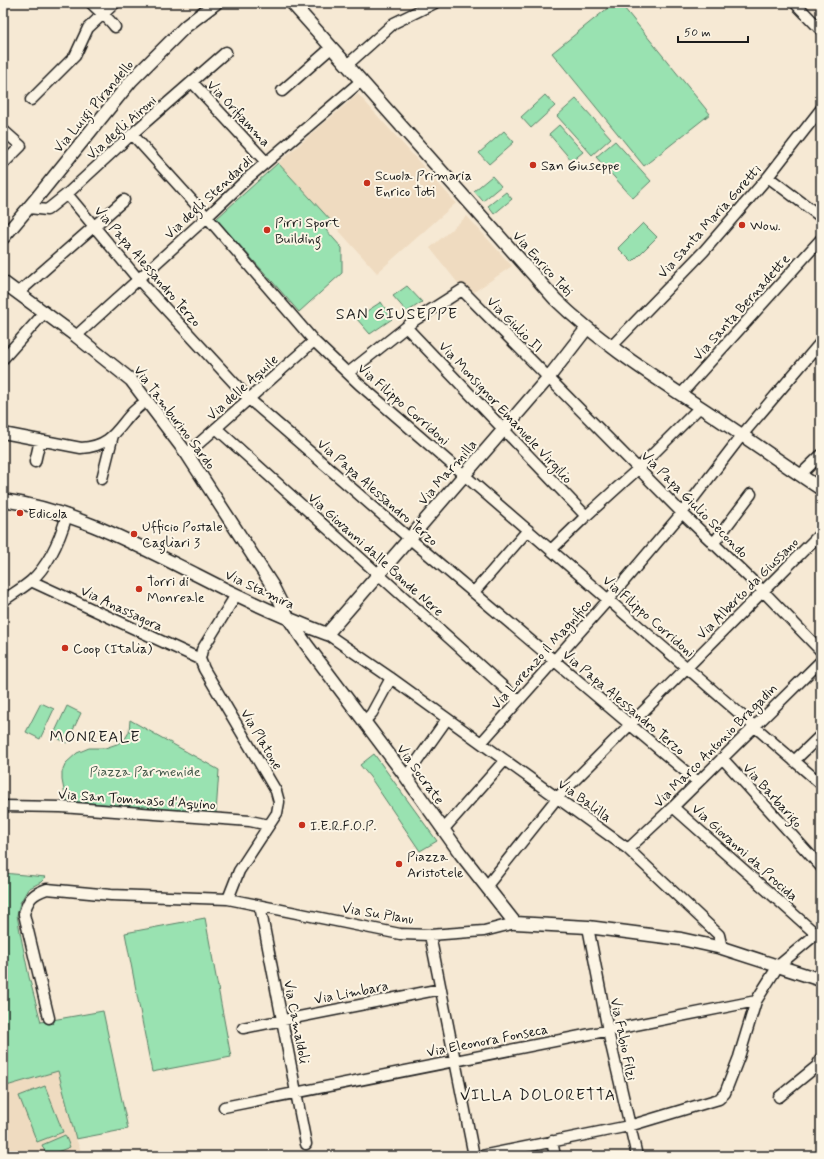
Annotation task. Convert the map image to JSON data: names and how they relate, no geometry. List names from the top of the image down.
{
  "streets": {
    "street": [
      "Via Luigi Pirandello",
      "Via Orifiamma",
      "Via degli Aironi",
      "Via degli Stendardi",
      "Via Santa Maria Goretti",
      "Via Enrico Toti",
      "Via Papa Alessandro Terzo",
      "Via Santa Bernadette",
      "Via Giulio II",
      "Via delle Aquile",
      "Via Filippo Corridoni",
      "Via Monsignor Emanuele Virgilio",
      "Via Tamburino Sardo",
      "Via Marmilla",
      "Via Papa Giulio Secondo",
      "Via Giovanni dalle Bande Nere",
      "Via Alberto da Giussano",
      "Via Stamira",
      "Via Anassagora",
      "Via Lorenzo il Magnifico",
      "Via Platone",
      "Via Marco Antonio Bragadin",
      "Via Socrate",
      "Via Barbarigo",
      "Via San Tommaso d'Aquino",
      "Via Balilla",
      "Via Giovanni da Procida",
      "Via Su Planu",
      "Via Limbara",
      "Via Camaldoli",
      "Via Fabio Filzi",
      "Via Eleonora Fonseca"
    ]
  },
  "crossings": [
    ["Via Luigi Pirandello", "Via degli Aironi"],
    ["Via Orifiamma", "Via degli Aironi"],
    ["Via Orifiamma", "Via degli Stendardi"],
    ["Via degli Aironi", "Via Papa Alessandro Terzo"],
    ["Via degli Aironi", "Via Filippo Corridoni"],
    ["Via degli Stendardi", "Via Enrico Toti"],
    ["Via degli Stendardi", "Via Papa Alessandro Terzo"],
    ["Via degli Stendardi", "Via Filippo Corridoni"],
    ["Via degli Stendardi", "Via Tamburino Sardo"],
    ["Via Santa Maria Goretti", "Via Enrico Toti"],
    ["Via Enrico Toti", "Via Santa Bernadette"],
    ["Via Enrico Toti", "Via Marmilla"],
    ["Via Enrico Toti", "Via Lorenzo il Magnifico"],
    ["Via Papa Alessandro Terzo", "Via delle Aquile"],
    ["Via Papa Alessandro Terzo", "Via Marmilla"],
    ["Via Papa Alessandro Terzo", "Via Alberto da Giussano"],
    ["Via Papa Alessandro Terzo", "Via Lorenzo il Magnifico"],
    ["Via Papa Alessandro Terzo", "Via Marco Antonio Bragadin"],
    ["Via Giulio II", "Via Monsignor Emanuele Virgilio"],
    ["Via Giulio II", "Via Marmilla"],
    ["Via Giulio II", "Via Papa Giulio Secondo"],
    ["Via delle Aquile", "Via Filippo Corridoni"],
    ["Via delle Aquile", "Via Tamburino Sardo"],
    ["Via delle Aquile", "Via Giovanni dalle Bande Nere"],
    ["Via Filippo Corridoni", "Via Marmilla"],
    ["Via Filippo Corridoni", "Via Alberto da Giussano"],
    ["Via Filippo Corridoni", "Via Lorenzo il Magnifico"],
    ["Via Filippo Corridoni", "Via Marco Antonio Bragadin"],
    ["Via Monsignor Emanuele Virgilio", "Via Marmilla"],
    ["Via Tamburino Sardo", "Via Stamira"],
    ["Via Tamburino Sardo", "Via Socrate"],
    ["Via Marmilla", "Via Papa Giulio Secondo"],
    ["Via Marmilla", "Via Giovanni dalle Bande Nere"],
    ["Via Marmilla", "Via Stamira"],
    ["Via Marmilla", "Via Balilla"],
    ["Via Papa Giulio Secondo", "Via Alberto da Giussano"],
    ["Via Papa Giulio Secondo", "Via Lorenzo il Magnifico"],
    ["Via Giovanni dalle Bande Nere", "Via Lorenzo il Magnifico"],
    ["Via Alberto da Giussano", "Via Socrate"],
    ["Via Alberto da Giussano", "Via Balilla"],
    ["Via Stamira", "Via Socrate"],
    ["Via Stamira", "Via Balilla"],
    ["Via Anassagora", "Via Platone"],
    ["Via Lorenzo il Magnifico", "Via Balilla"],
    ["Via Platone", "Via San Tommaso d'Aquino"],
    ["Via Platone", "Via Su Planu"],
    ["Via Marco Antonio Bragadin", "Via Barbarigo"],
    ["Via Marco Antonio Bragadin", "Via Balilla"],
    ["Via Marco Antonio Bragadin", "Via Giovanni da Procida"],
    ["Via Socrate", "Via Su Planu"],
    ["Via Balilla", "Via Su Planu"],
    ["Via Su Planu", "Via Camaldoli"],
    ["Via Su Planu", "Via Fabio Filzi"],
    ["Via Limbara", "Via Camaldoli"],
    ["Via Camaldoli", "Via Eleonora Fonseca"],
    ["Via Fabio Filzi", "Via Eleonora Fonseca"]
  ],
  "districts": ["SAN GIUSEPPE", "MONREALE", "VILLA DOLORETTA"],
  "parks": ["Piazza Parmenide"],
  "places": [
    "San Giuseppe",
    "Scuola Primaria Enrico Toti",
    "Wow.",
    "Pirri Sport Building",
    "Edicola",
    "Ufficio Postale Cagliari 3",
    "Torri di Monreale",
    "Coop (Italia)",
    "I.E.R.F.O.P.",
    "Piazza Aristotele"
  ],
  "scale_bar": "50 m"
}
